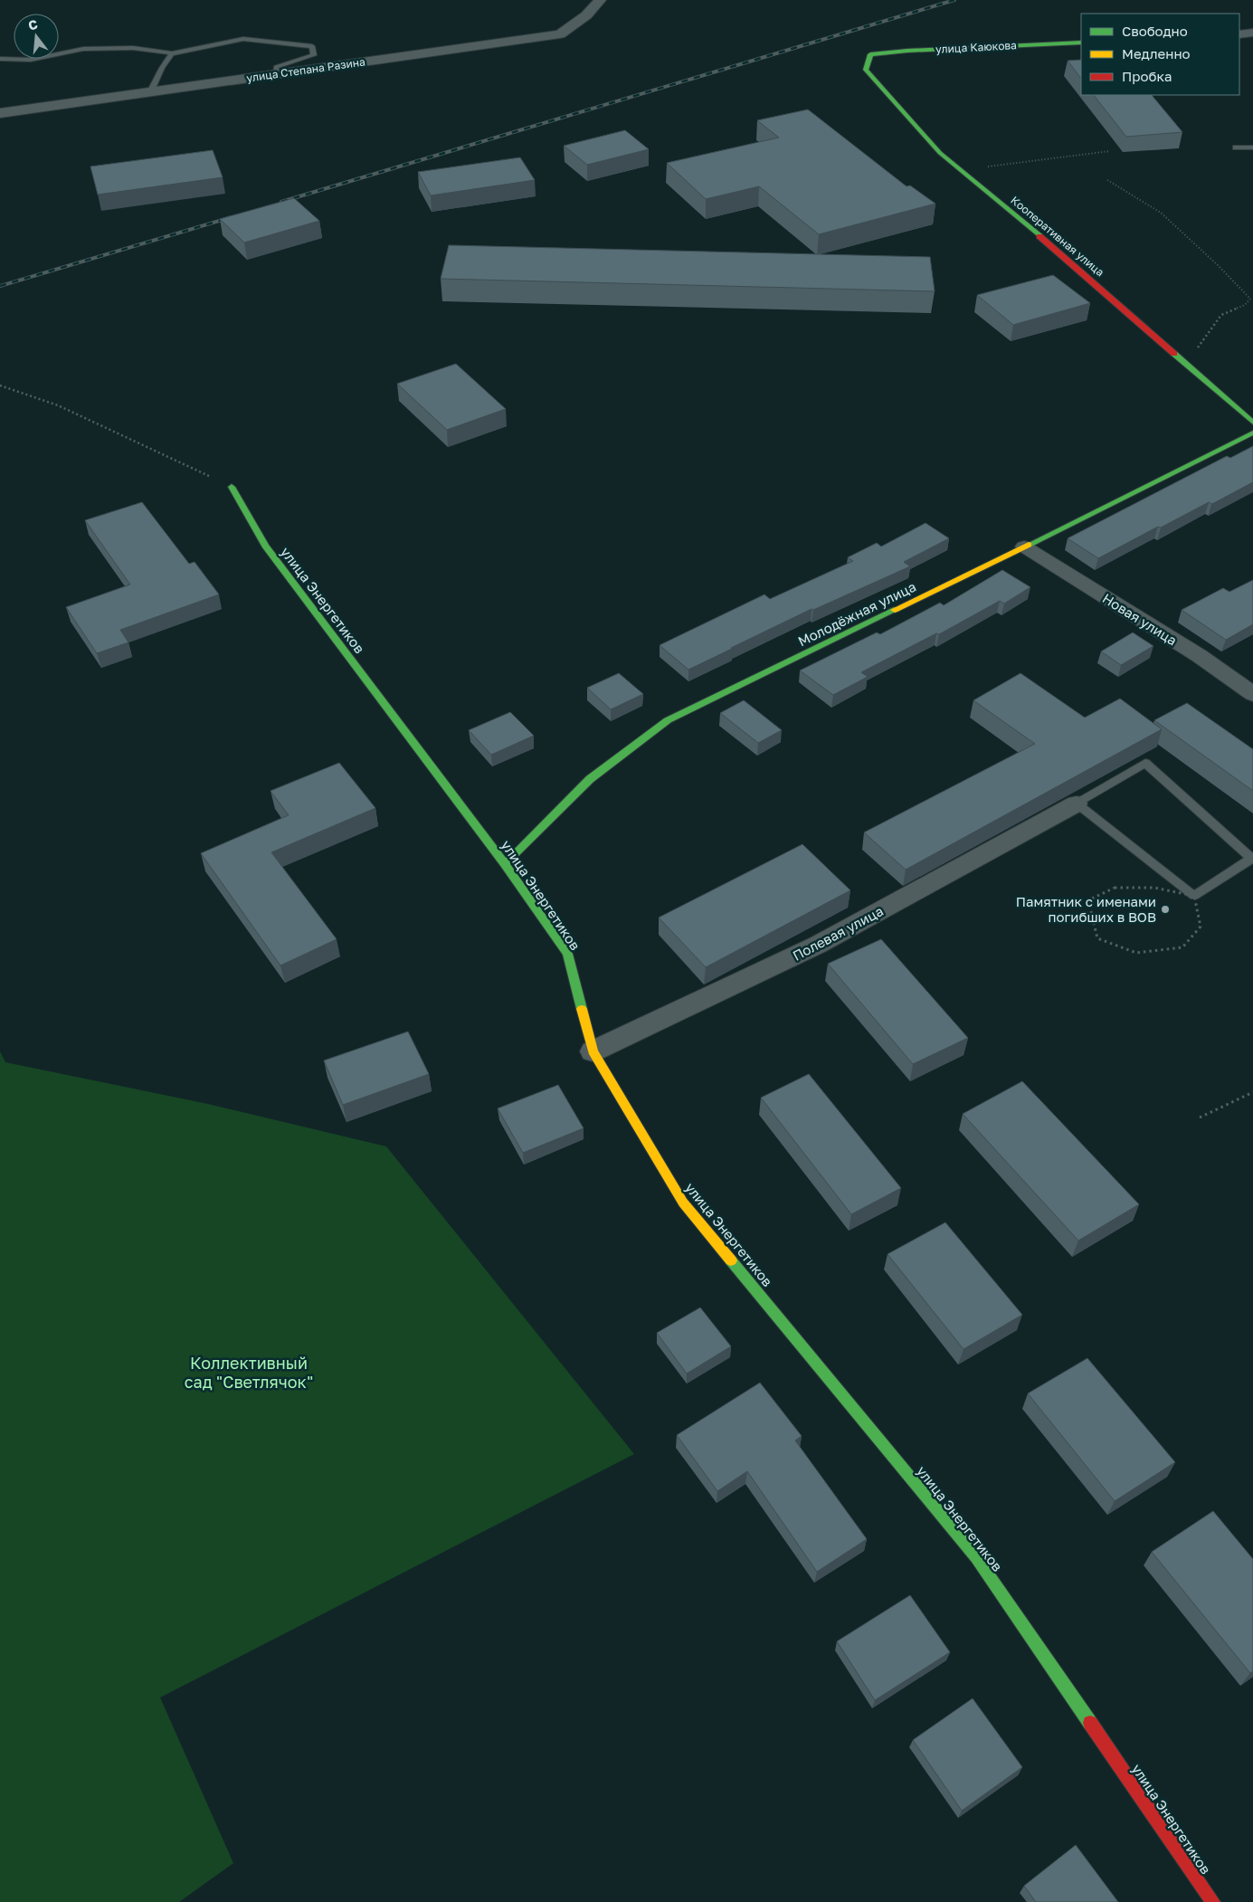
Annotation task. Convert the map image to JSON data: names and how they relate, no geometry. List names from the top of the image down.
{
  "streets": {
    "street": [
      "улица Каюкова",
      "улица Степана Разина",
      "Кооперативная улица",
      "улица Энергетиков",
      "Молодёжная улица",
      "Новая улица",
      "Полевая улица"
    ]
  },
  "crossings": [
    ["улица Каюкова", "Кооперативная улица"],
    ["улица Энергетиков", "Молодёжная улица"],
    ["улица Энергетиков", "Полевая улица"],
    ["Молодёжная улица", "Новая улица"]
  ],
  "parks": ["Коллективный сад \"Светлячок\""],
  "places": ["Памятник с именами погибших в ВОВ"],
  "legend": ["Свободно", "Медленно", "Пробка"],
  "north": "top"
}
